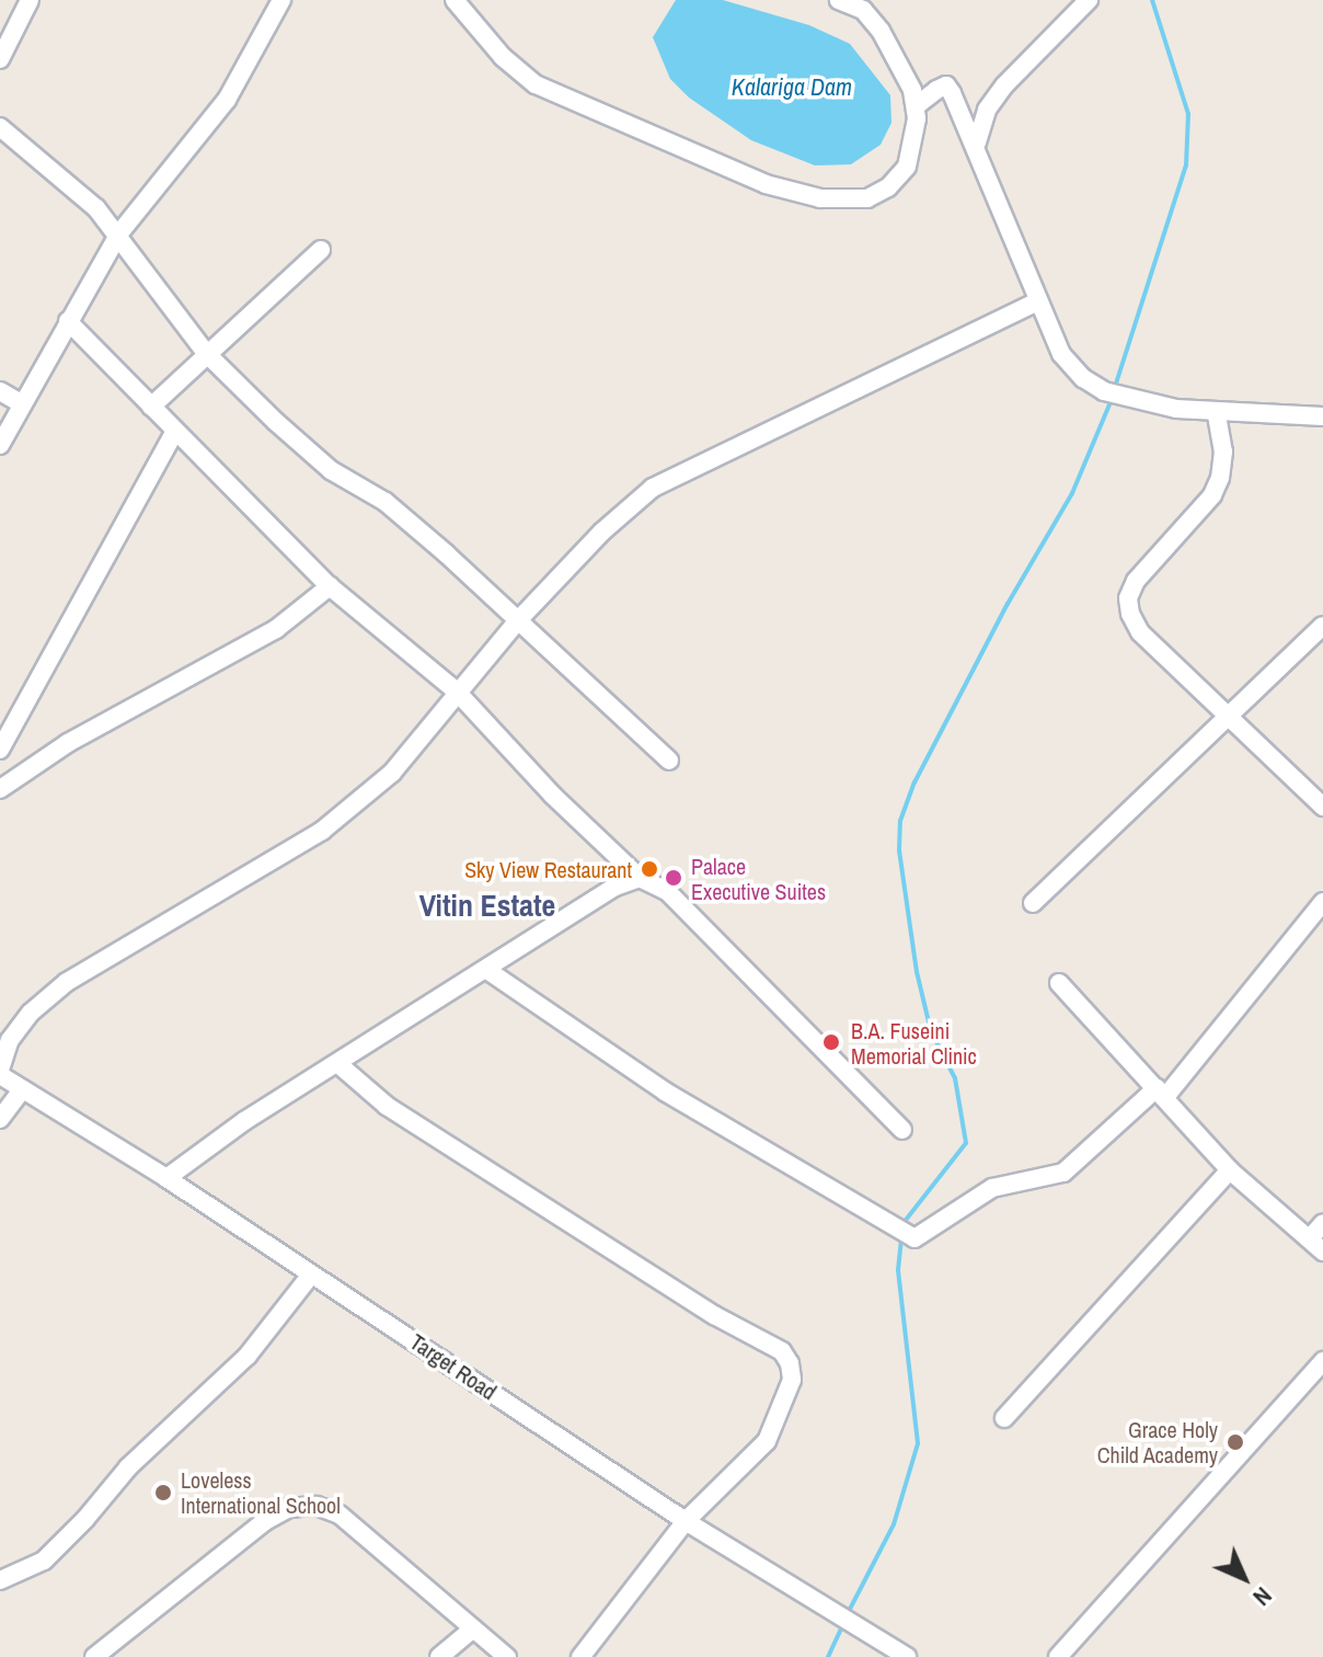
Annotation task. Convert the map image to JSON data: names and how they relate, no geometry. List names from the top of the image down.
{
  "streets": {
    "street": ["Target Road"]
  },
  "districts": ["Vitin Estate"],
  "water": ["Kalariga Dam"],
  "places": [
    "Sky View Restaurant",
    "Palace Executive Suites",
    "B.A. Fuseini Memorial Clinic",
    "Grace Holy Child Academy",
    "Loveless International School"
  ],
  "north": "bottom right"
}
